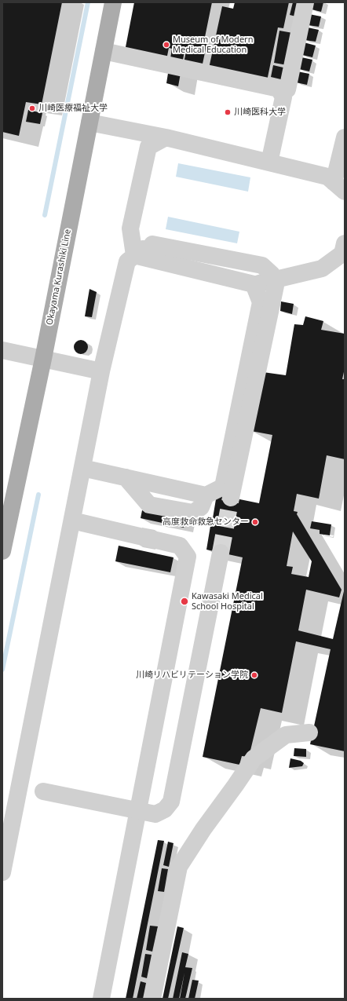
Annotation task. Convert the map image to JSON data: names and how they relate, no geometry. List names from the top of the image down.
{
  "streets": {
    "main road": ["Okayama Kurashiki Line"]
  },
  "places": [
    "Museum of Modern Medical Education",
    "川崎医療福祉大学",
    "川崎医科大学",
    "高度救命救急センター",
    "Kawasaki Medical School Hospital",
    "川崎リハビリテーション学院"
  ]
}
